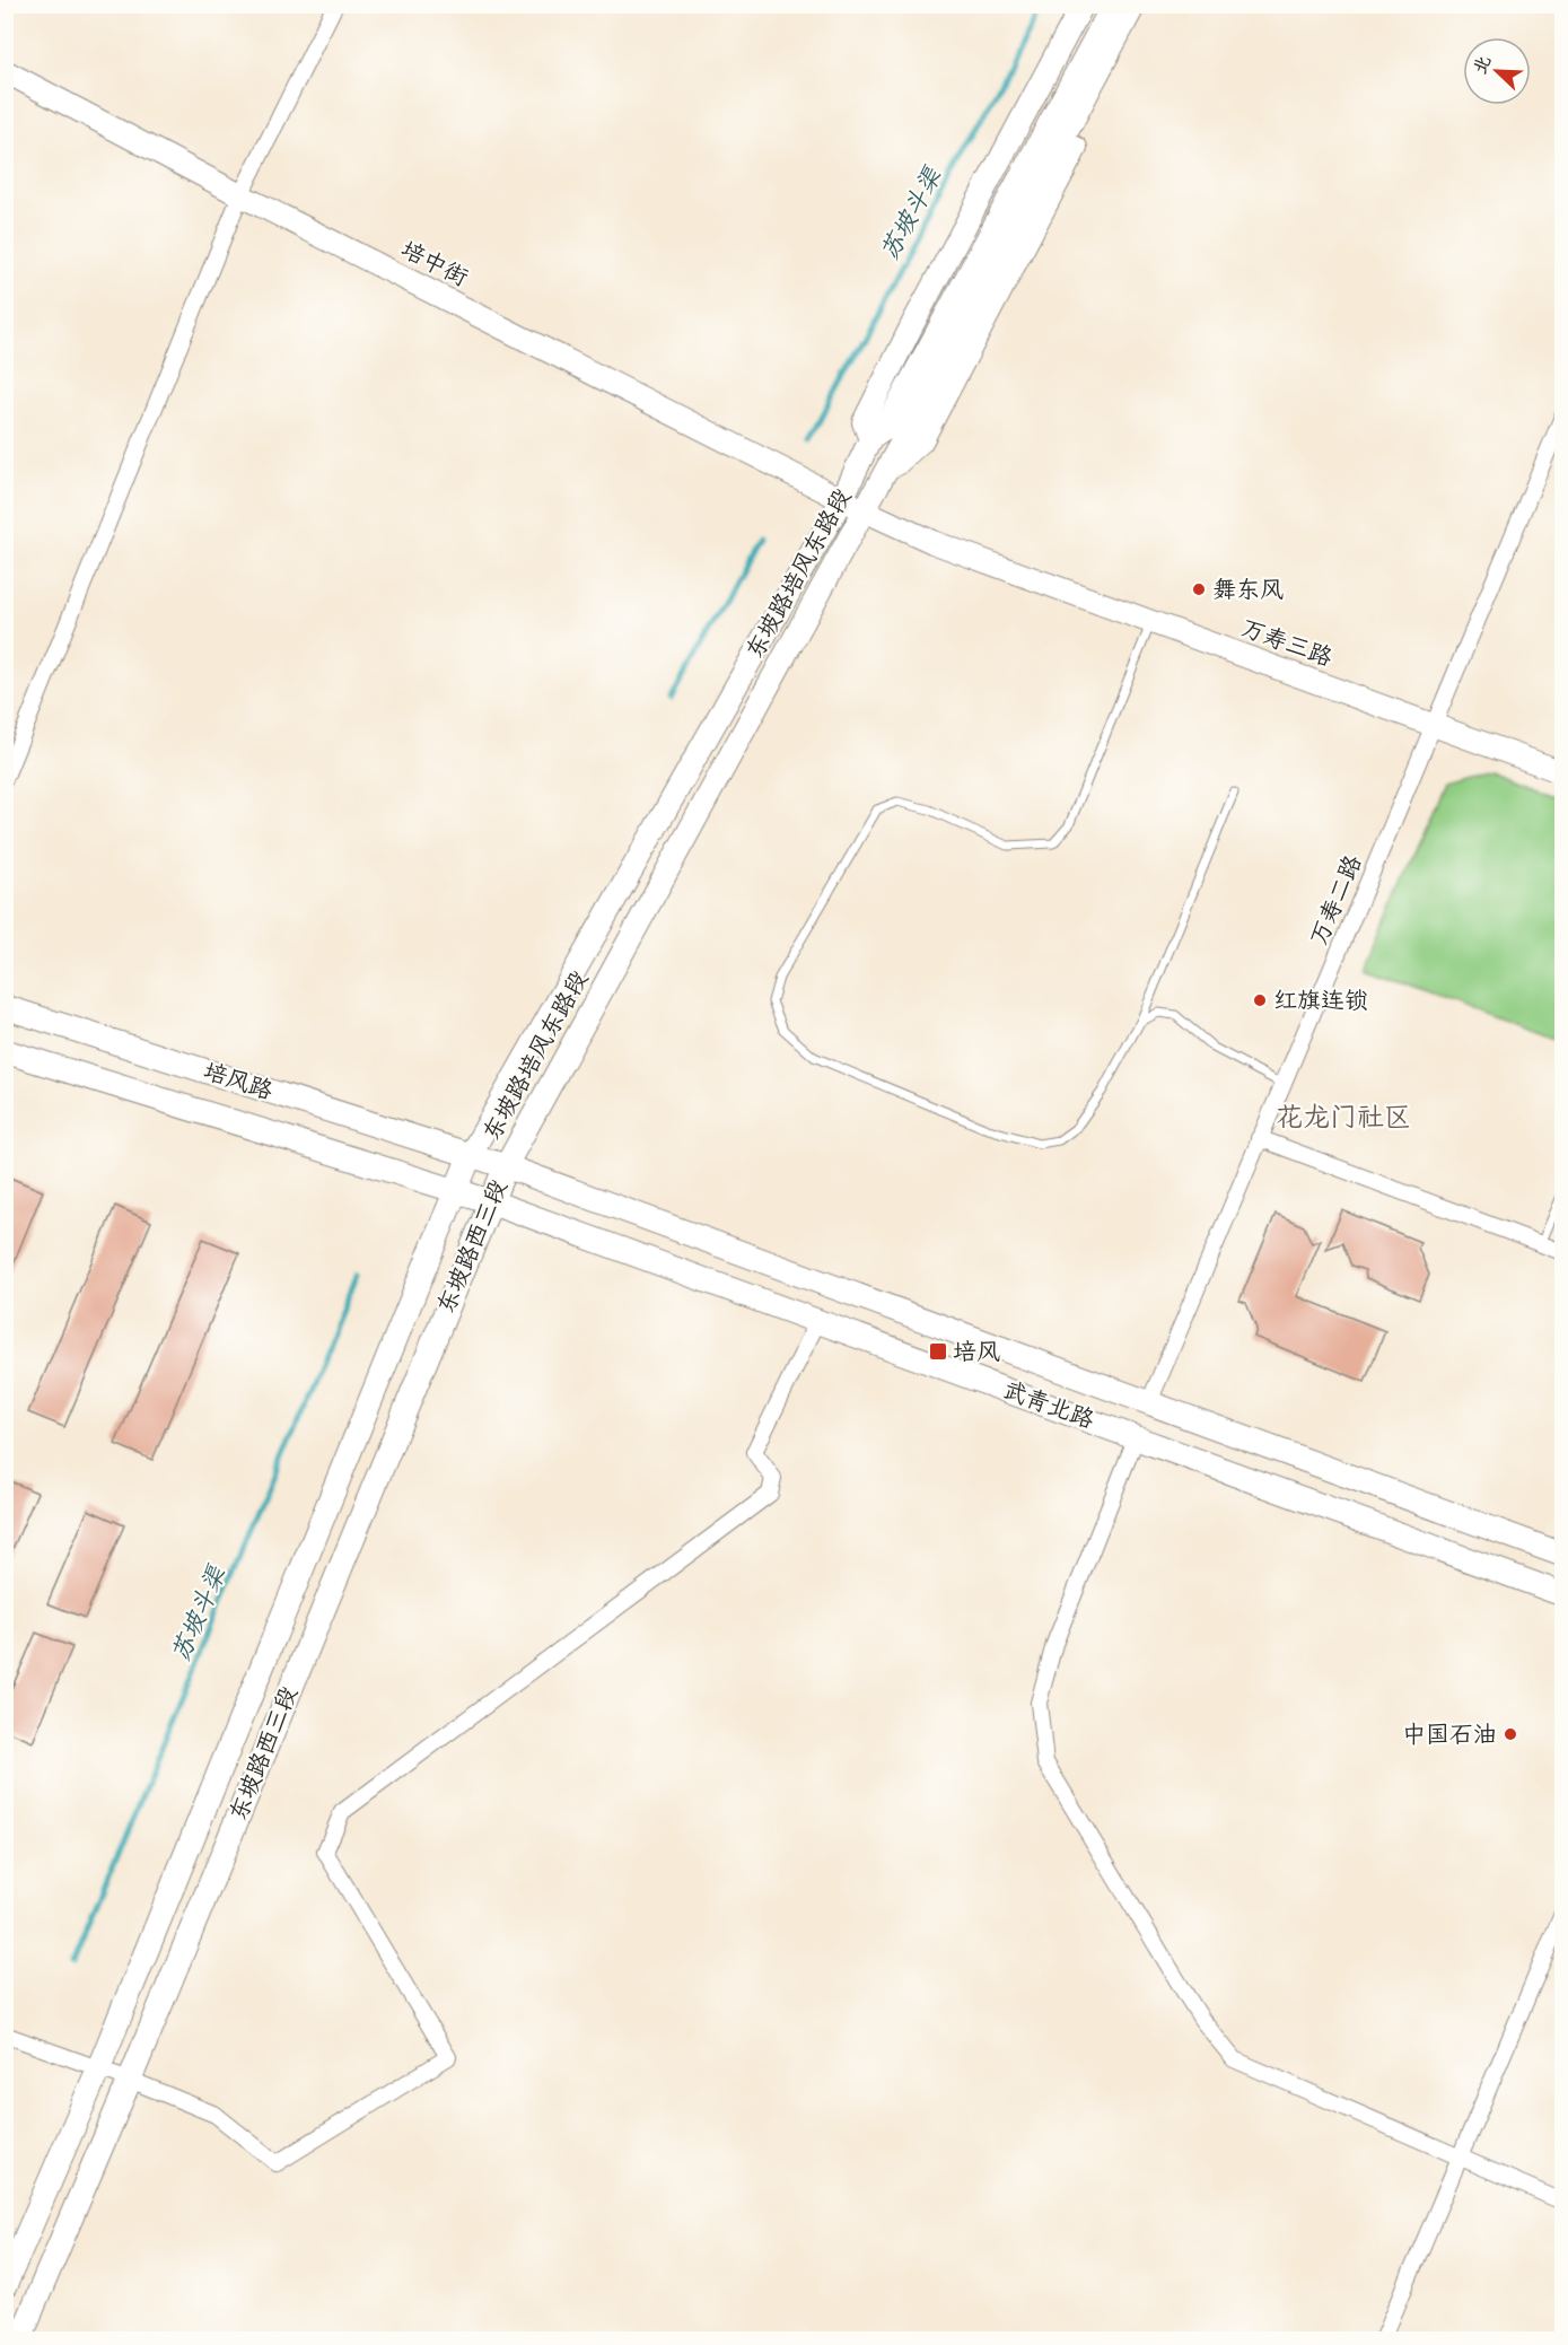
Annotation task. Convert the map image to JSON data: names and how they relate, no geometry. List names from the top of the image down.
{
  "streets": {
    "main road": ["培风路", "东坡路西三段", "武青北路"],
    "street": [
      "培中街",
      "东坡路培风东路段",
      "万寿三路",
      "万寿二路"
    ]
  },
  "crossings": [
    ["培中街", "东坡路培风东路段"],
    ["培中街", "万寿三路"],
    ["东坡路培风东路段", "万寿三路"],
    ["东坡路培风东路段", "培风路"],
    ["东坡路培风东路段", "东坡路西三段"],
    ["东坡路培风东路段", "武青北路"],
    ["万寿三路", "万寿二路"],
    ["万寿二路", "武青北路"],
    ["培风路", "东坡路西三段"],
    ["培风路", "武青北路"],
    ["东坡路西三段", "武青北路"]
  ],
  "districts": ["花龙门社区"],
  "water": ["苏坡斗渠"],
  "places": {
    "other": ["舞东风", "红旗连锁", "中国石油"],
    "transit": ["培风"]
  },
  "north": "top left"
}
